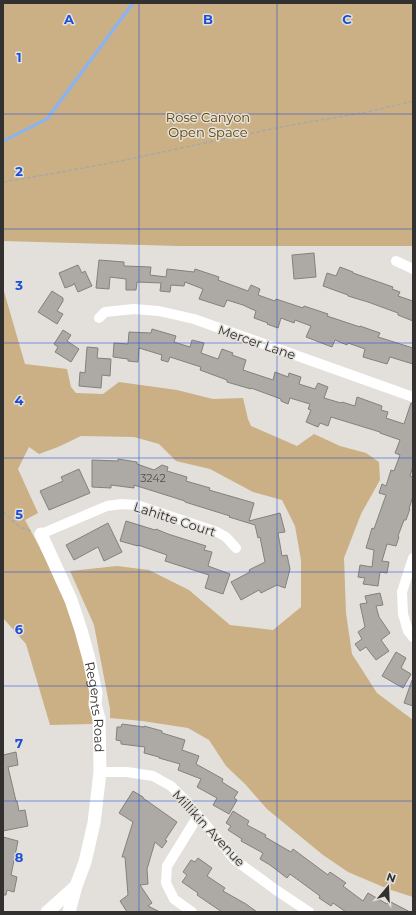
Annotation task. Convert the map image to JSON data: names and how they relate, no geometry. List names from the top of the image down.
{
  "streets": {
    "street": [
      "Mercer Lane",
      "Lahitte Court",
      "Regents Road",
      "Millikin Avenue"
    ]
  },
  "crossings": [
    ["Lahitte Court", "Regents Road"],
    ["Regents Road", "Millikin Avenue"]
  ],
  "parks": ["Rose Canyon Open Space"],
  "house_numbers": ["3242"],
  "north": "top",
  "grid": {
    "columns": ["A", "B", "C"],
    "rows": [
      "1",
      "2",
      "3",
      "4",
      "5",
      "6",
      "7",
      "8"
    ]
  }
}
